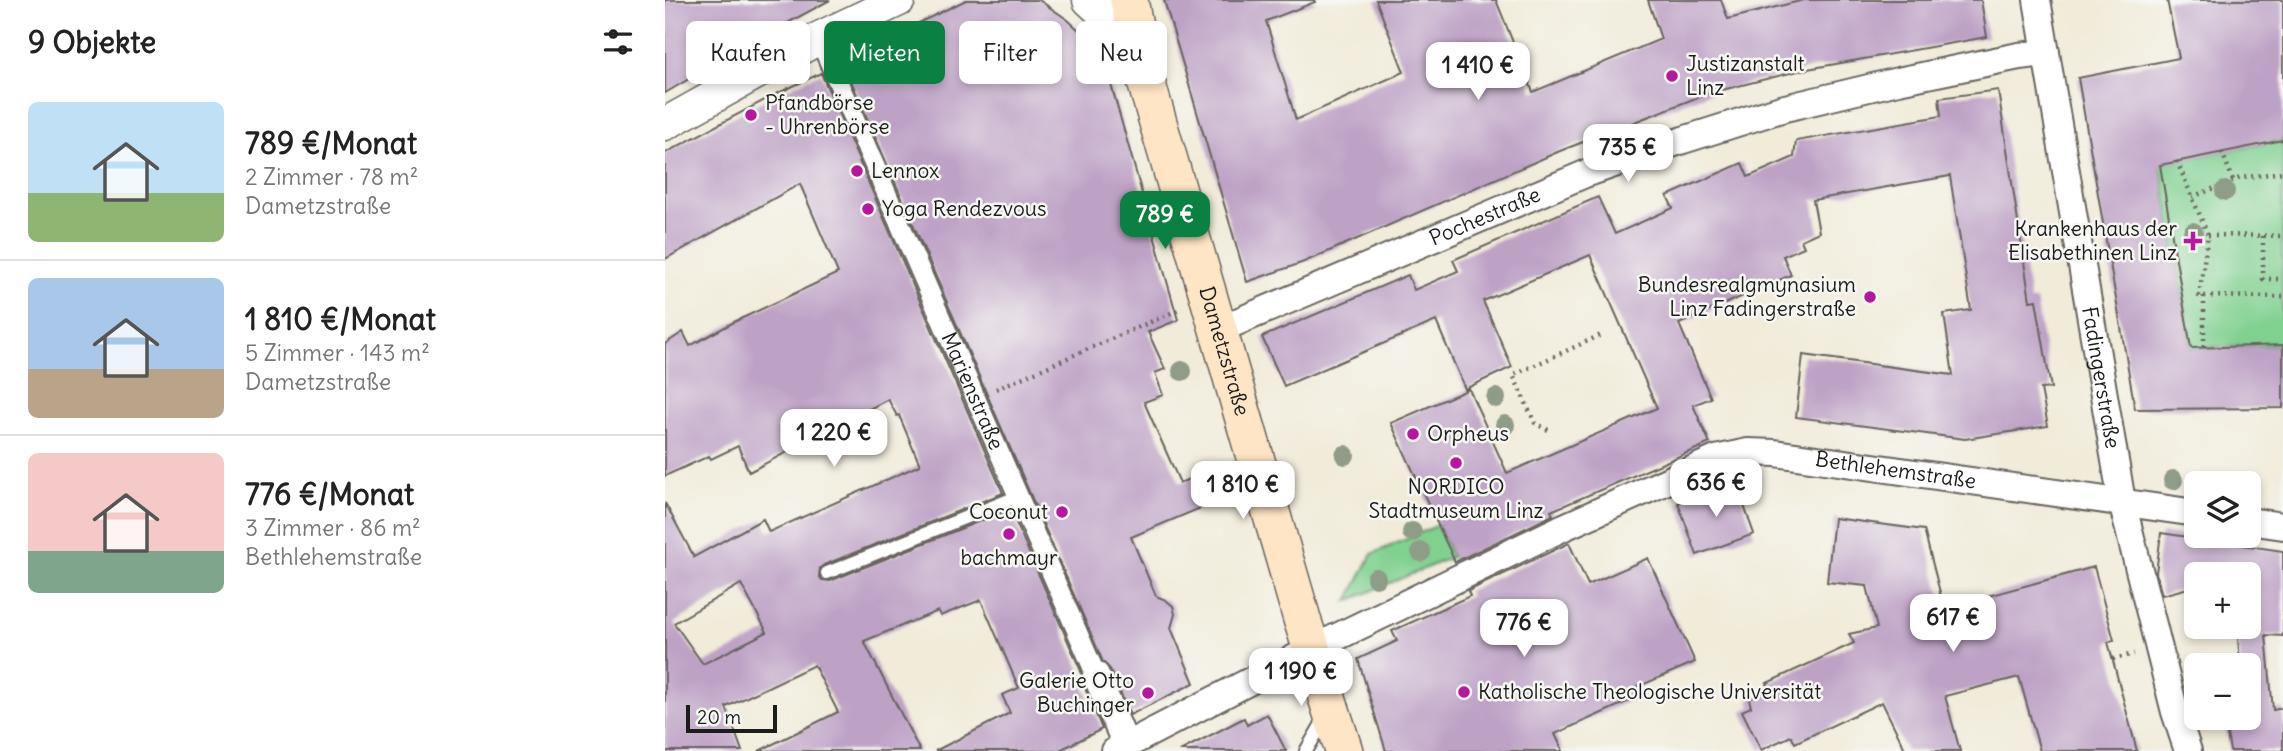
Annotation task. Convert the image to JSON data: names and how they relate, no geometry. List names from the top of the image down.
{
  "streets": {
    "main road": ["Dametzstraße"],
    "street": [
      "Pochestraße",
      "Fadingerstraße",
      "Marienstraße",
      "Bethlehemstraße"
    ]
  },
  "crossings": [
    ["Pochestraße", "Dametzstraße"],
    ["Pochestraße", "Fadingerstraße"],
    ["Dametzstraße", "Bethlehemstraße"],
    ["Fadingerstraße", "Bethlehemstraße"],
    ["Marienstraße", "Bethlehemstraße"]
  ],
  "places": {
    "other": [
      "Justizanstalt Linz",
      "Pfandbörse - Uhrenbörse",
      "Lennox",
      "Yoga Rendezvous",
      "Bundesrealgmynasium Linz Fadingerstraße",
      "Orpheus",
      "NORDICO Stadtmuseum Linz",
      "Coconut",
      "bachmayr",
      "Katholische Theologische Universität",
      "Galerie Otto Buchinger"
    ],
    "health": ["Krankenhaus der Elisabethinen Linz"]
  },
  "scale_bar": "20 m",
  "page": {
    "heading": "9 Objekte",
    "chip": [
      "Kaufen",
      "Mieten",
      "Filter",
      "Neu"
    ],
    "price": [
      "1 410 €",
      "735 €",
      "789 €",
      "1 220 €",
      "636 €",
      "1 810 €",
      "617 €",
      "776 €",
      "1 190 €"
    ],
    "list": [
      {
        "name": "789 €/Monat",
        "note": "2 Zimmer · 78 m² · Dametzstraße"
      },
      {
        "name": "1 810 €/Monat",
        "note": "5 Zimmer · 143 m² · Dametzstraße"
      },
      {
        "name": "776 €/Monat",
        "note": "3 Zimmer · 86 m² · Bethlehemstraße"
      }
    ],
    "map_buttons": ["+", "−"],
    "scale": "20 m"
  }
}
